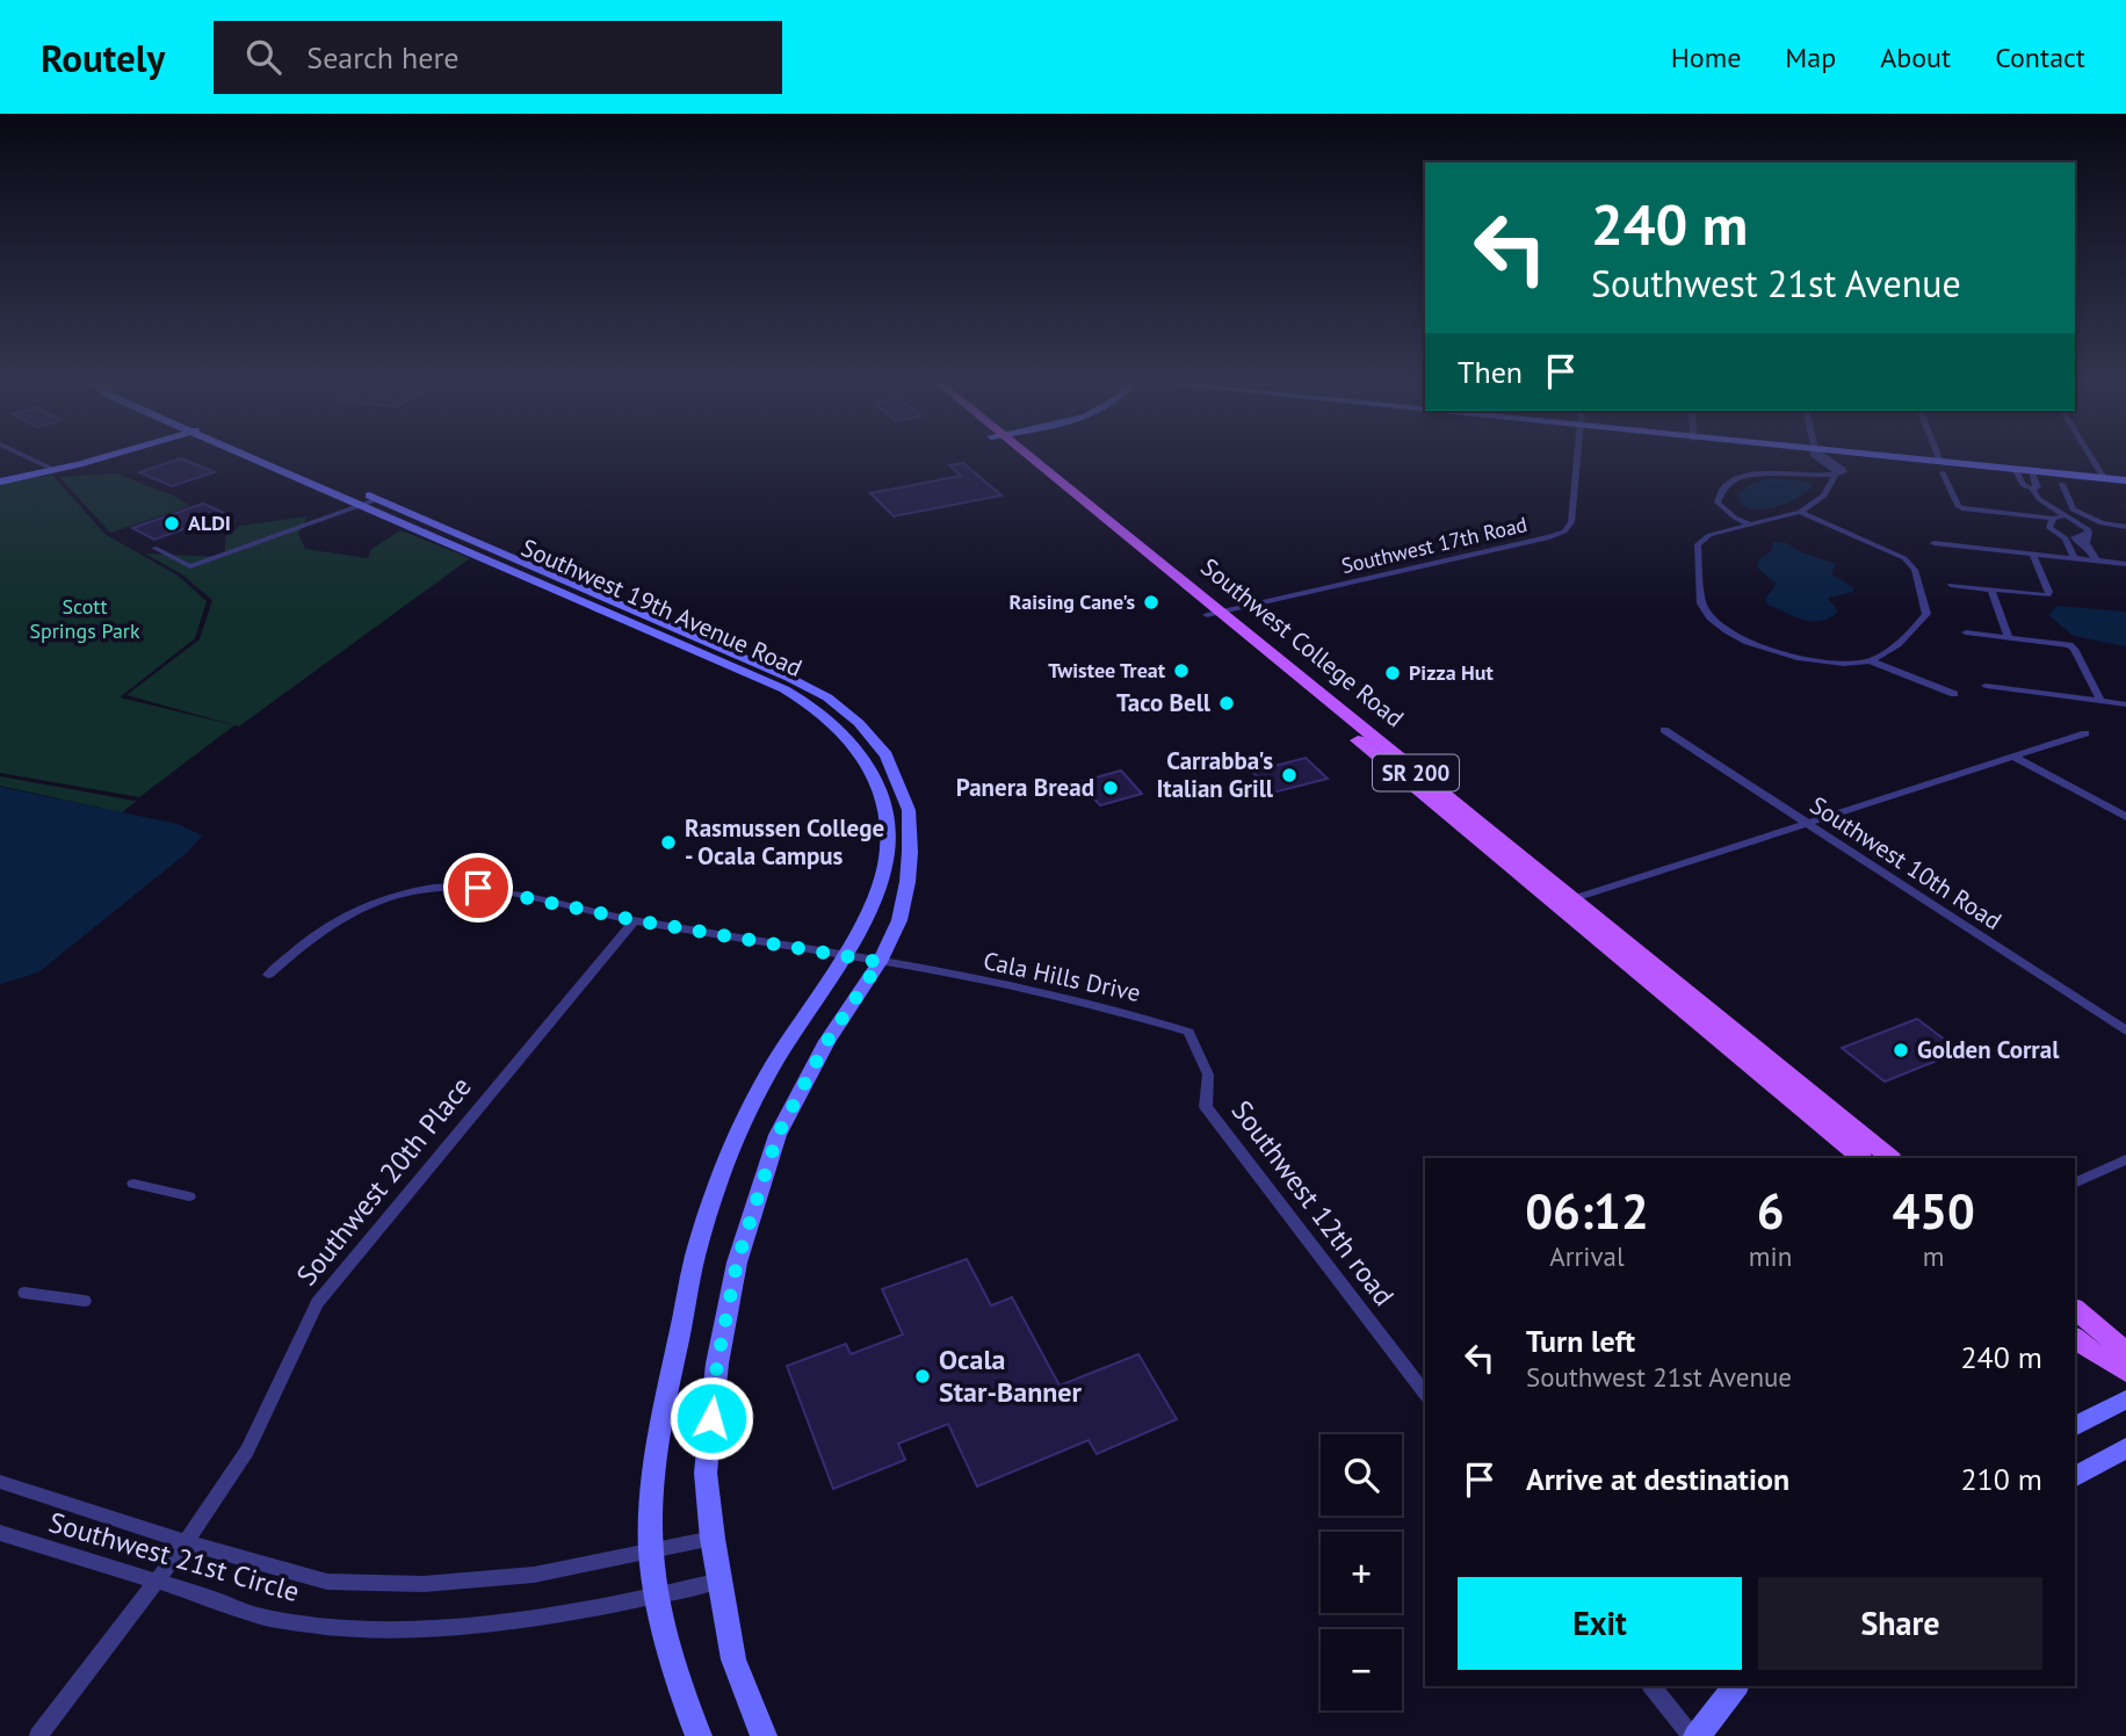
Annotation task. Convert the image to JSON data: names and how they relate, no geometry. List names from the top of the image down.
{
  "streets": {
    "main road": ["Southwest 19th Avenue Road", "Southwest College Road", "SR 200"],
    "street": [
      "Southwest 17th Road",
      "Southwest 10th Road",
      "Cala Hills Drive",
      "Southwest 20th Place",
      "Southwest 12th road",
      "Southwest 21st Circle"
    ]
  },
  "crossings": [
    ["Southwest 17th Road", "Southwest College Road"],
    ["Southwest 19th Avenue Road", "Cala Hills Drive"],
    ["Southwest 19th Avenue Road", "Southwest 21st Circle"],
    ["Cala Hills Drive", "Southwest 12th road"],
    ["Southwest 20th Place", "Southwest 21st Circle"]
  ],
  "parks": ["Scott Springs Park"],
  "places": [
    "ALDI",
    "Raising Cane's",
    "Twistee Treat",
    "Pizza Hut",
    "Taco Bell",
    "Carrabba's Italian Grill",
    "Panera Bread",
    "Rasmussen College - Ocala Campus",
    "Golden Corral",
    "Ocala Star-Banner"
  ],
  "page": {
    "header": "Routely",
    "search": "Search here",
    "nav": [
      "Home",
      "Map",
      "About",
      "Contact"
    ],
    "turn": ["240 m", "Southwest 21st Avenue"],
    "then": "Then",
    "eta": [
      "06:12",
      "Arrival",
      "6",
      "min",
      "450",
      "m"
    ],
    "list": [
      {
        "name": "Turn left",
        "note": "Southwest 21st Avenue",
        "value": "240 m"
      },
      {
        "name": "Arrive at destination",
        "value": "210 m"
      }
    ],
    "map_buttons": ["+", "−"],
    "buttons": ["Exit", "Share"]
  }
}
